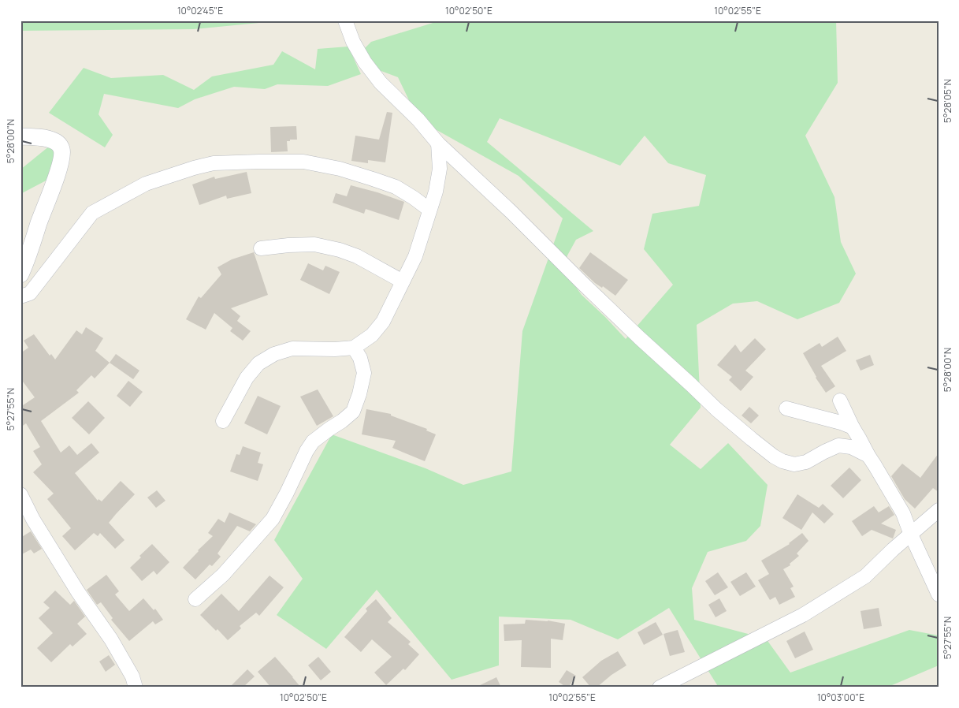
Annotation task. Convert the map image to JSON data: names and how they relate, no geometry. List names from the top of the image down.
{
  "coordinates": [
    "10°02'45\"E",
    "10°02'50\"E",
    "10°02'55\"E",
    "5°28'05\"N",
    "5°28'00\"N",
    "5°27'55\"N",
    "10°03'00\"E"
  ]
}
